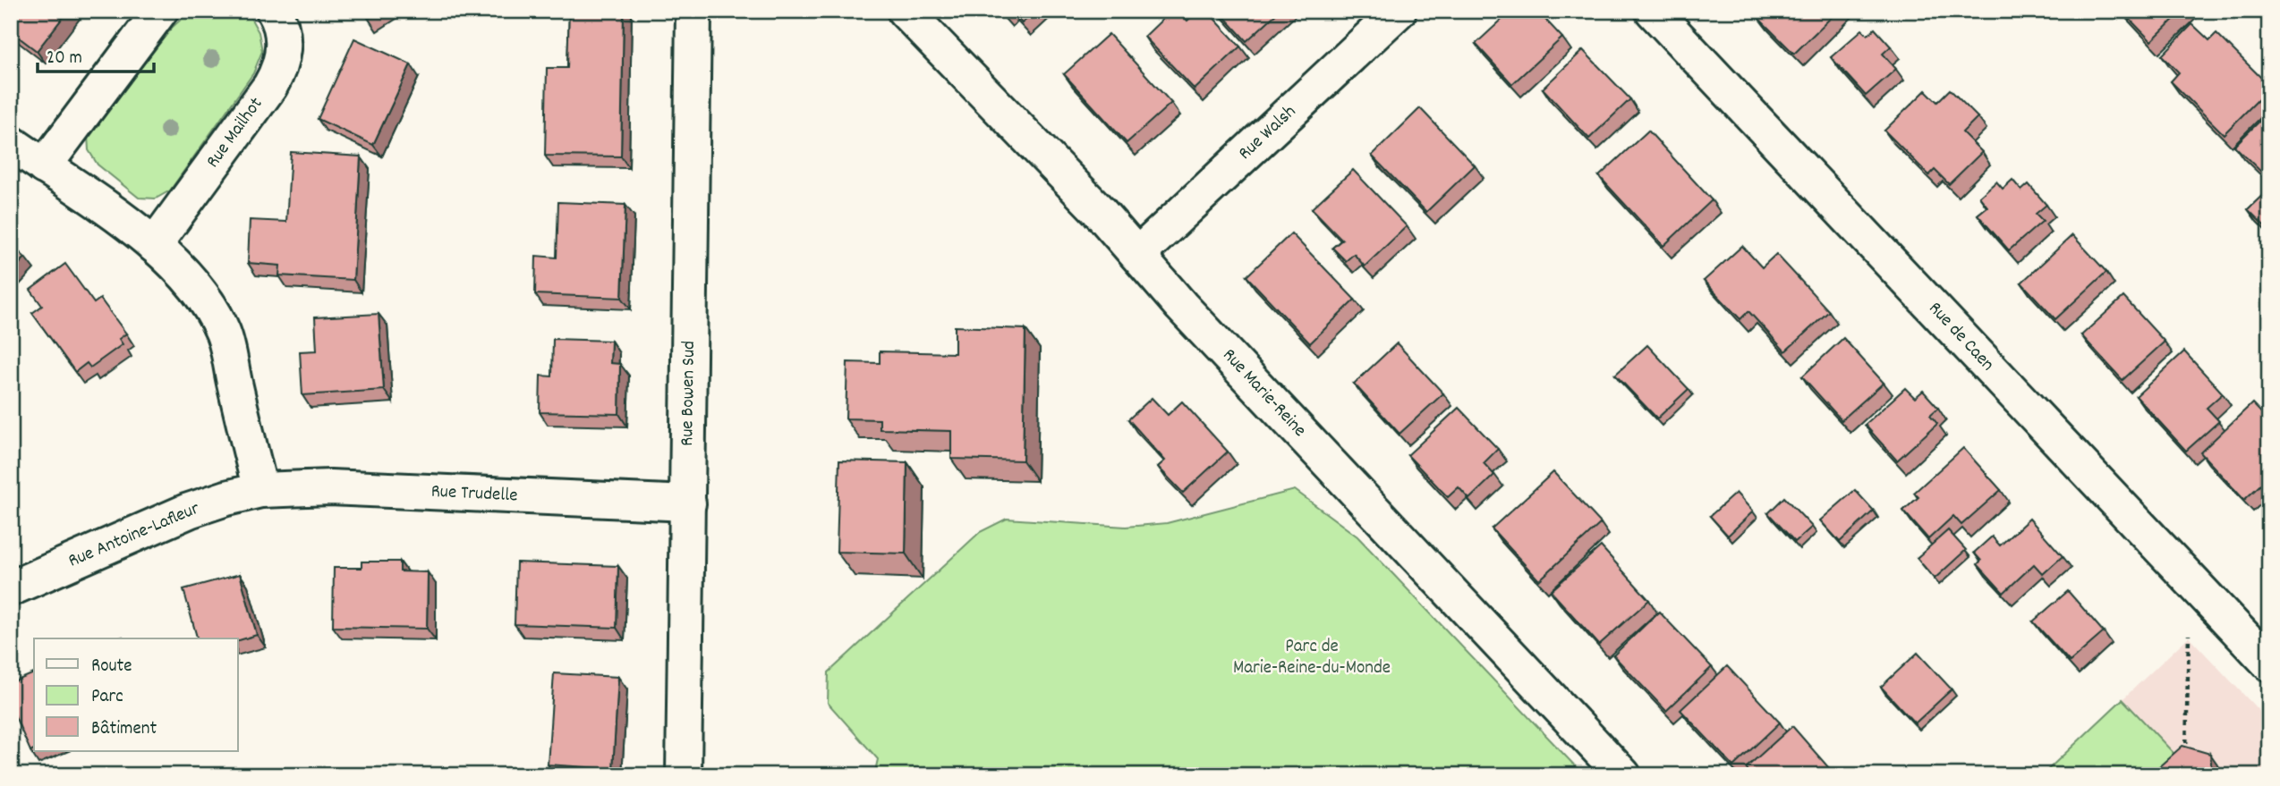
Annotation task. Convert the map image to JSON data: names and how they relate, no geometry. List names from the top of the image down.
{
  "streets": {
    "street": [
      "Rue Mailhot",
      "Rue Walsh",
      "Rue de Caen",
      "Rue Bowen Sud",
      "Rue Marie-Reine",
      "Rue Trudelle",
      "Rue Antoine-Lafleur"
    ]
  },
  "crossings": [
    ["Rue Walsh", "Rue Marie-Reine"],
    ["Rue Bowen Sud", "Rue Trudelle"],
    ["Rue Trudelle", "Rue Antoine-Lafleur"]
  ],
  "parks": ["Parc de Marie-Reine-du-Monde"],
  "legend": ["Route", "Parc", "Bâtiment"],
  "scale_bar": "20 m"
}
